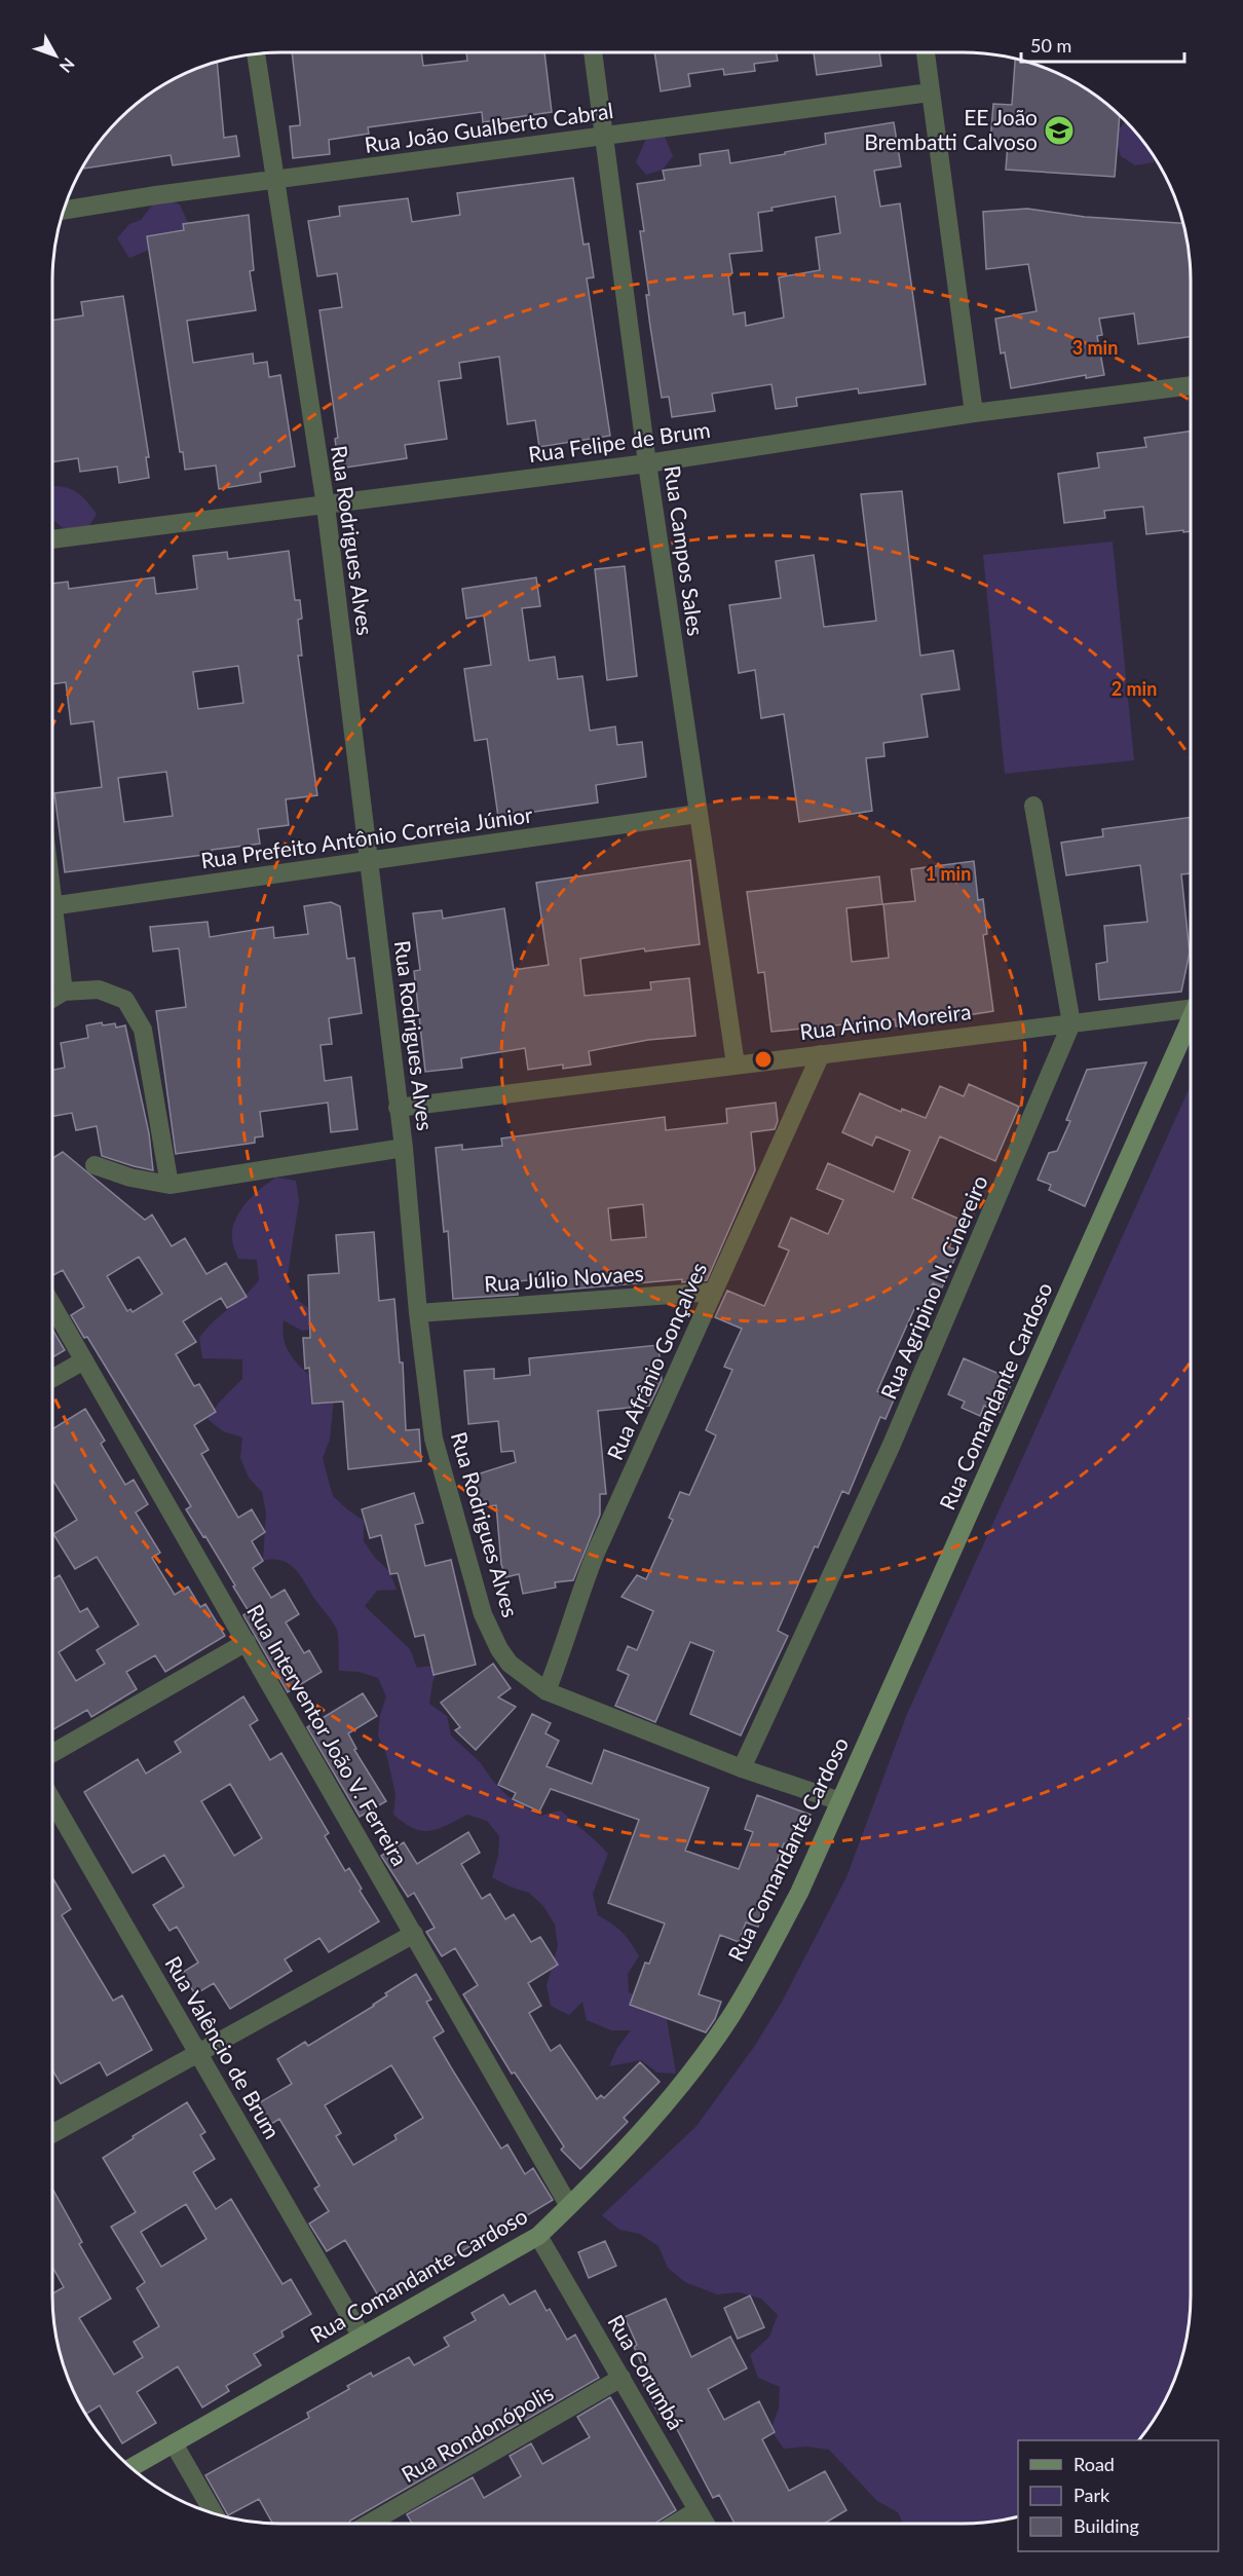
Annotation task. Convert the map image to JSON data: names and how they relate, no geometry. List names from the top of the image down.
{
  "streets": {
    "street": [
      "Rua João Gualberto Cabral",
      "Rua Felipe de Brum",
      "Rua Rodrigues Alves",
      "Rua Campos Sales",
      "Rua Prefeito Antônio Correia Júnior",
      "Rua Arino Moreira",
      "Rua Júlio Novaes",
      "Rua Agripino N. Cinereiro",
      "Rua Afrânio Gonçalves",
      "Rua Comandante Cardoso",
      "Rua Interventor João V. Ferreira",
      "Rua Valêncio de Brum",
      "Rua Corumbá",
      "Rua Rondonópolis"
    ]
  },
  "crossings": [
    ["Rua João Gualberto Cabral", "Rua Rodrigues Alves"],
    ["Rua João Gualberto Cabral", "Rua Campos Sales"],
    ["Rua Felipe de Brum", "Rua Rodrigues Alves"],
    ["Rua Felipe de Brum", "Rua Campos Sales"],
    ["Rua Rodrigues Alves", "Rua Prefeito Antônio Correia Júnior"],
    ["Rua Rodrigues Alves", "Rua Arino Moreira"],
    ["Rua Rodrigues Alves", "Rua Júlio Novaes"],
    ["Rua Rodrigues Alves", "Rua Agripino N. Cinereiro"],
    ["Rua Rodrigues Alves", "Rua Afrânio Gonçalves"],
    ["Rua Rodrigues Alves", "Rua Comandante Cardoso"],
    ["Rua Campos Sales", "Rua Prefeito Antônio Correia Júnior"],
    ["Rua Campos Sales", "Rua Arino Moreira"],
    ["Rua Arino Moreira", "Rua Agripino N. Cinereiro"],
    ["Rua Arino Moreira", "Rua Afrânio Gonçalves"],
    ["Rua Júlio Novaes", "Rua Afrânio Gonçalves"],
    ["Rua Comandante Cardoso", "Rua Interventor João V. Ferreira"],
    ["Rua Comandante Cardoso", "Rua Valêncio de Brum"],
    ["Rua Comandante Cardoso", "Rua Corumbá"],
    ["Rua Corumbá", "Rua Rondonópolis"]
  ],
  "places": {
    "school or university": ["EE João Brembatti Calvoso"]
  },
  "legend": ["Road", "Park", "Building"],
  "scale_bar": "50 m",
  "north": "bottom right",
  "rings": ["3 min", "2 min", "1 min"]
}
